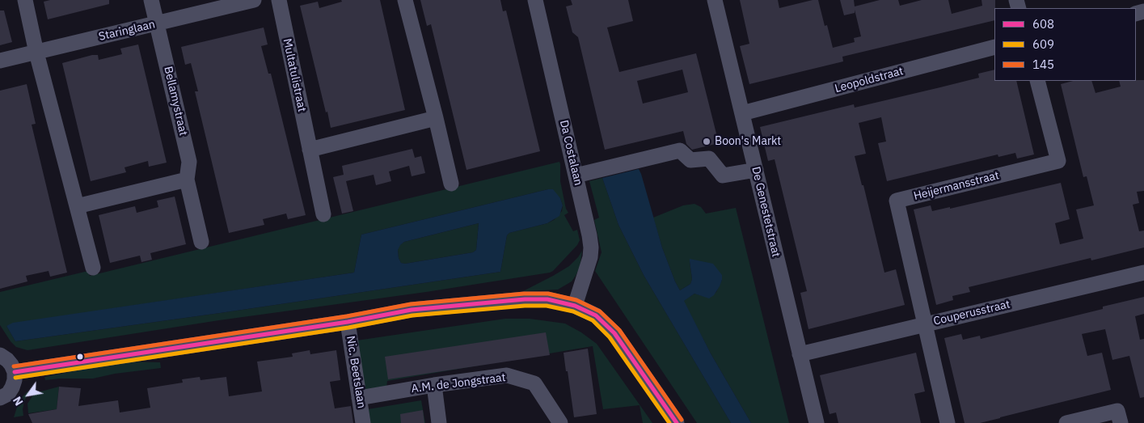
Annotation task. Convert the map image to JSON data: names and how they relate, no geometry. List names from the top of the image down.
{
  "streets": {
    "street": [
      "Staringlaan",
      "Multatulistraat",
      "Leopoldstraat",
      "Bellamystraat",
      "Da Costalaan",
      "Heijermansstraat",
      "De Genestetstraat",
      "Couperusstraat",
      "Nic. Beetslaan",
      "A.M. de Jongstraat"
    ]
  },
  "crossings": [
    ["Staringlaan", "Bellamystraat"],
    ["Leopoldstraat", "De Genestetstraat"],
    ["Heijermansstraat", "Couperusstraat"],
    ["De Genestetstraat", "Couperusstraat"],
    ["Nic. Beetslaan", "A.M. de Jongstraat"]
  ],
  "places": ["Boon's Markt"],
  "lines": ["transit line 145", "transit line 608", "transit line 609"],
  "legend": ["608", "609", "145"],
  "north": "bottom left"
}
